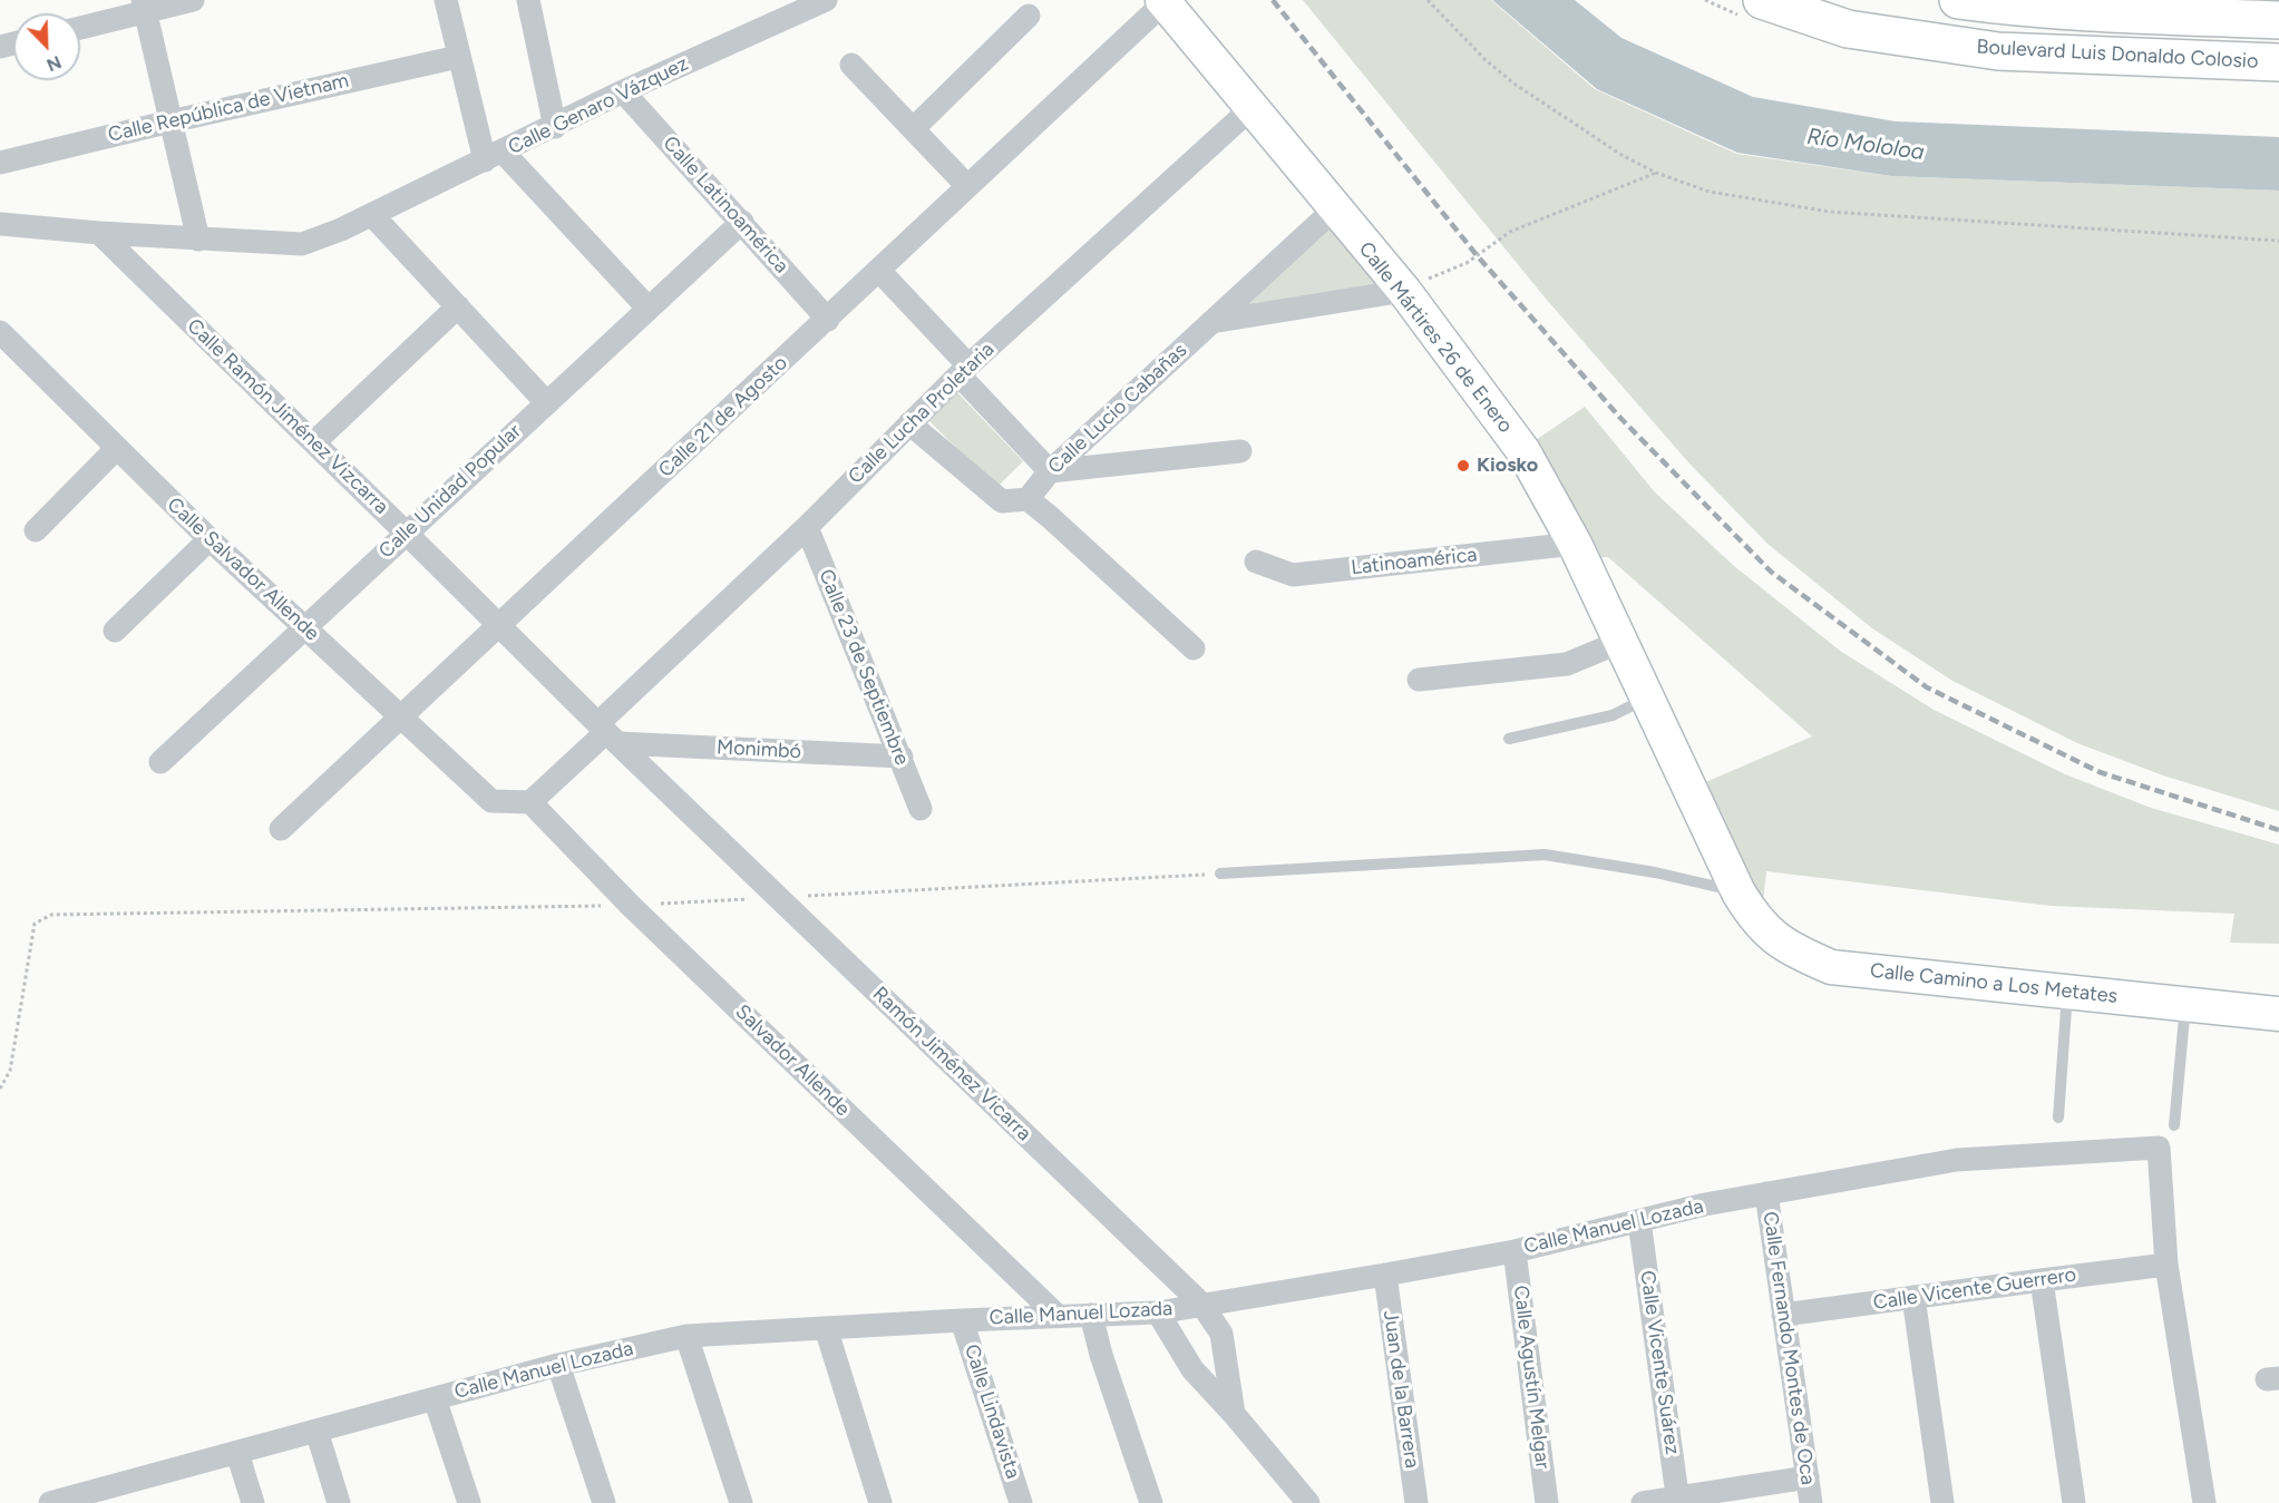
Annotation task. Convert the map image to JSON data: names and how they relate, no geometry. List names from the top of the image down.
{
  "streets": {
    "main road": ["Boulevard Luis Donaldo Colosio"],
    "street": [
      "Calle Genaro Vázquez",
      "Calle República de Vietnam",
      "Calle Latinoamérica",
      "Calle Mártires 26 de Enero",
      "Calle Lucio Cabañas",
      "Calle Lucha Proletaria",
      "Calle Ramón Jiménez Vizcarra",
      "Calle 21 de Agosto",
      "Calle Unidad Popular",
      "Latinoamérica",
      "Calle Salvador Allende",
      "Calle 23 de Septiembre",
      "Monimbó",
      "Calle Camino a Los Metates",
      "Salvador Allende",
      "Ramón Jiménez Vicarra",
      "Calle Manuel Lozada",
      "Calle Vicente Guerrero",
      "Calle Fernando Montes de Oca",
      "Calle Vicente Suárez",
      "Calle Agustín Melgar",
      "Juan de la Barrera",
      "Calle Lindavista"
    ]
  },
  "crossings": [
    ["Calle Genaro Vázquez", "Calle Latinoamérica"],
    ["Calle Latinoamérica", "Calle 21 de Agosto"],
    ["Calle Latinoamérica", "Calle Unidad Popular"],
    ["Calle Mártires 26 de Enero", "Calle Lucio Cabañas"],
    ["Calle Mártires 26 de Enero", "Calle Lucha Proletaria"],
    ["Calle Mártires 26 de Enero", "Calle 21 de Agosto"],
    ["Calle Mártires 26 de Enero", "Latinoamérica"],
    ["Calle Mártires 26 de Enero", "Calle Camino a Los Metates"],
    ["Calle Lucha Proletaria", "Calle Ramón Jiménez Vizcarra"],
    ["Calle Lucha Proletaria", "Calle Salvador Allende"],
    ["Calle Lucha Proletaria", "Calle 23 de Septiembre"],
    ["Calle Lucha Proletaria", "Monimbó"],
    ["Calle Lucha Proletaria", "Salvador Allende"],
    ["Calle Lucha Proletaria", "Ramón Jiménez Vicarra"],
    ["Calle Ramón Jiménez Vizcarra", "Calle 21 de Agosto"],
    ["Calle Ramón Jiménez Vizcarra", "Calle Unidad Popular"],
    ["Calle Ramón Jiménez Vizcarra", "Monimbó"],
    ["Calle Ramón Jiménez Vizcarra", "Ramón Jiménez Vicarra"],
    ["Calle 21 de Agosto", "Calle Salvador Allende"],
    ["Calle Unidad Popular", "Calle Salvador Allende"],
    ["Calle Salvador Allende", "Salvador Allende"],
    ["Calle 23 de Septiembre", "Monimbó"],
    ["Monimbó", "Ramón Jiménez Vicarra"],
    ["Salvador Allende", "Calle Manuel Lozada"],
    ["Ramón Jiménez Vicarra", "Calle Manuel Lozada"],
    ["Calle Manuel Lozada", "Calle Vicente Guerrero"],
    ["Calle Manuel Lozada", "Calle Fernando Montes de Oca"],
    ["Calle Manuel Lozada", "Calle Vicente Suárez"],
    ["Calle Manuel Lozada", "Calle Agustín Melgar"],
    ["Calle Manuel Lozada", "Juan de la Barrera"],
    ["Calle Manuel Lozada", "Calle Lindavista"],
    ["Calle Vicente Guerrero", "Calle Fernando Montes de Oca"]
  ],
  "water": ["Río Mololoa"],
  "places": ["Kiosko"],
  "north": "bottom right"
}
